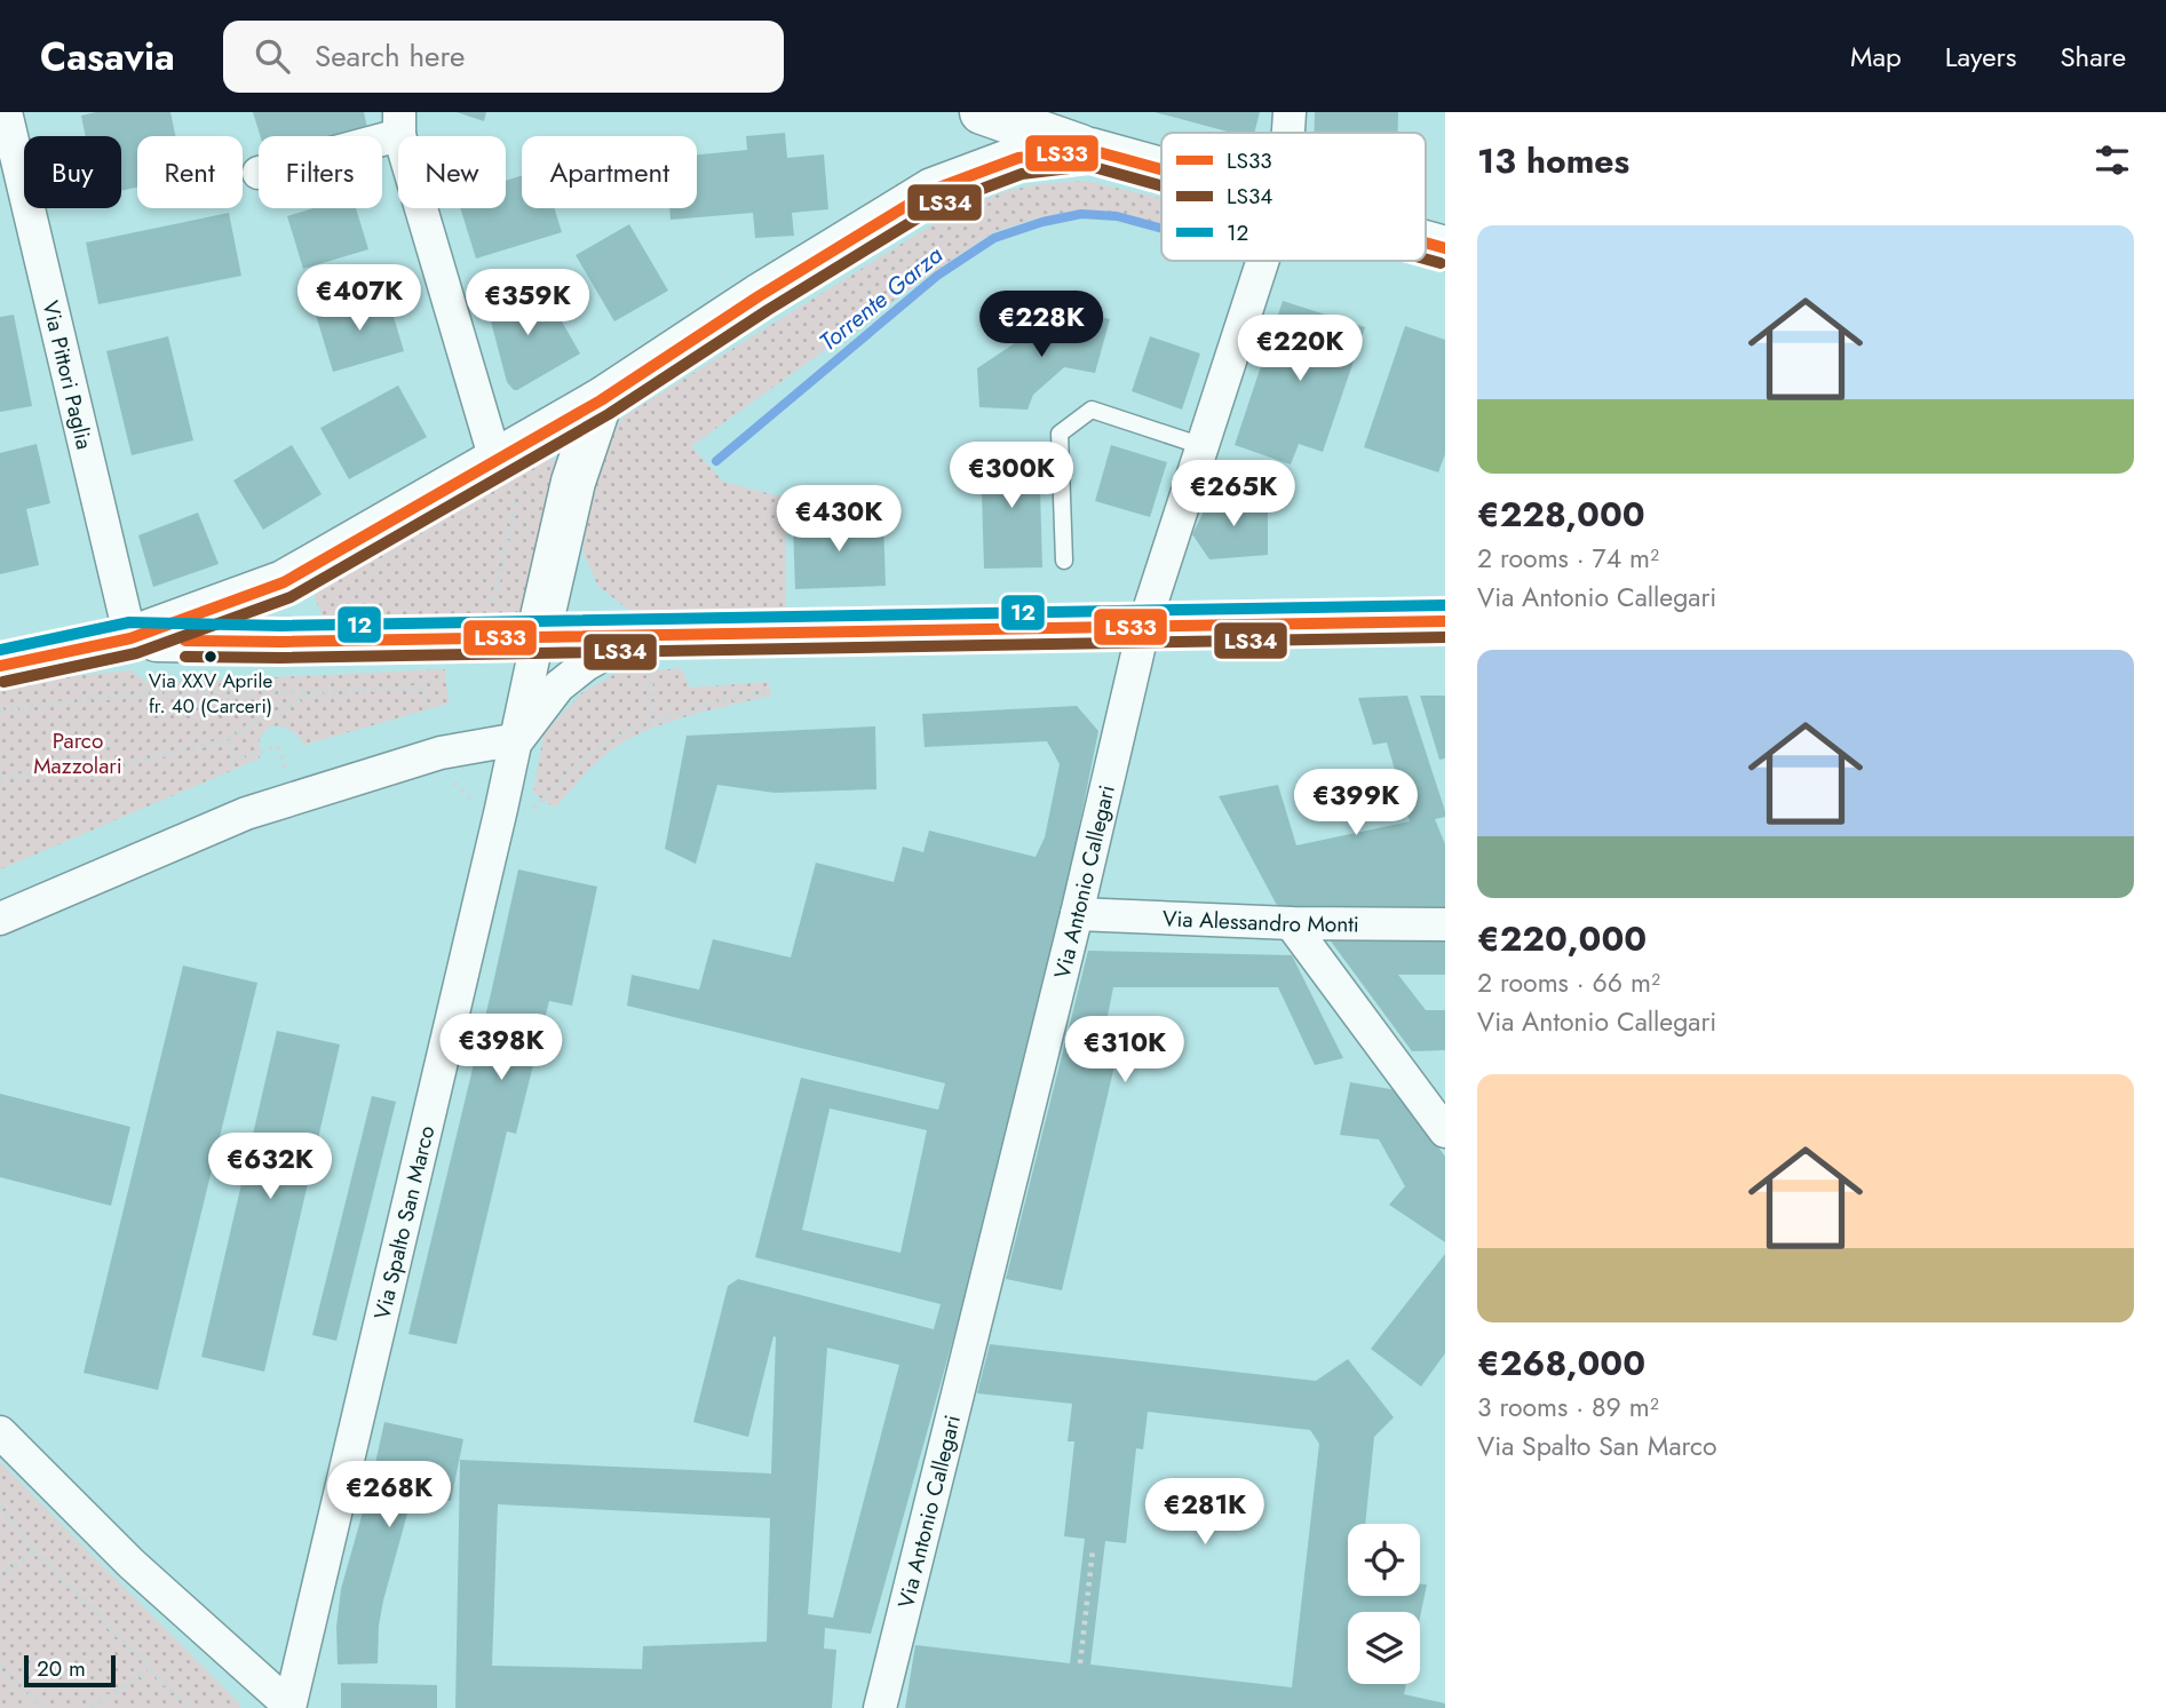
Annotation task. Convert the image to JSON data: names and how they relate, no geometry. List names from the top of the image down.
{
  "streets": {
    "main road": ["Via Spalto San Marco"],
    "street": ["Via Pittori Paglia", "Via Antonio Callegari", "Via Alessandro Monti"]
  },
  "crossings": [
    ["Via Pittori Paglia", "Via Spalto San Marco"],
    ["Via Antonio Callegari", "Via Alessandro Monti"],
    ["Via Antonio Callegari", "Via Spalto San Marco"]
  ],
  "water": ["Torrente Garza"],
  "parks": ["Parco Mazzolari"],
  "places": ["Via XXV Aprile fr. 40 (Carceri)"],
  "lines": ["transit line LS33", "transit line LS34", "transit line 12"],
  "legend": ["LS33", "LS34", "12"],
  "scale_bar": "20 m",
  "page": {
    "header": "Casavia",
    "search": "Search here",
    "nav": ["Map", "Layers", "Share"],
    "heading": "13 homes",
    "chip": [
      "Buy",
      "Rent",
      "Filters",
      "New",
      "Apartment"
    ],
    "list": [
      {
        "name": "€228,000",
        "note": "2 rooms · 74 m² · Via Antonio Callegari"
      },
      {
        "name": "€220,000",
        "note": "2 rooms · 66 m² · Via Antonio Callegari"
      },
      {
        "name": "€268,000",
        "note": "3 rooms · 89 m² · Via Spalto San Marco"
      }
    ],
    "price": [
      "€407K",
      "€359K",
      "€228K",
      "€220K",
      "€300K",
      "€265K",
      "€430K",
      "€399K",
      "€398K",
      "€310K",
      "€632K",
      "€268K",
      "€281K"
    ],
    "scale": "20 m"
  }
}
